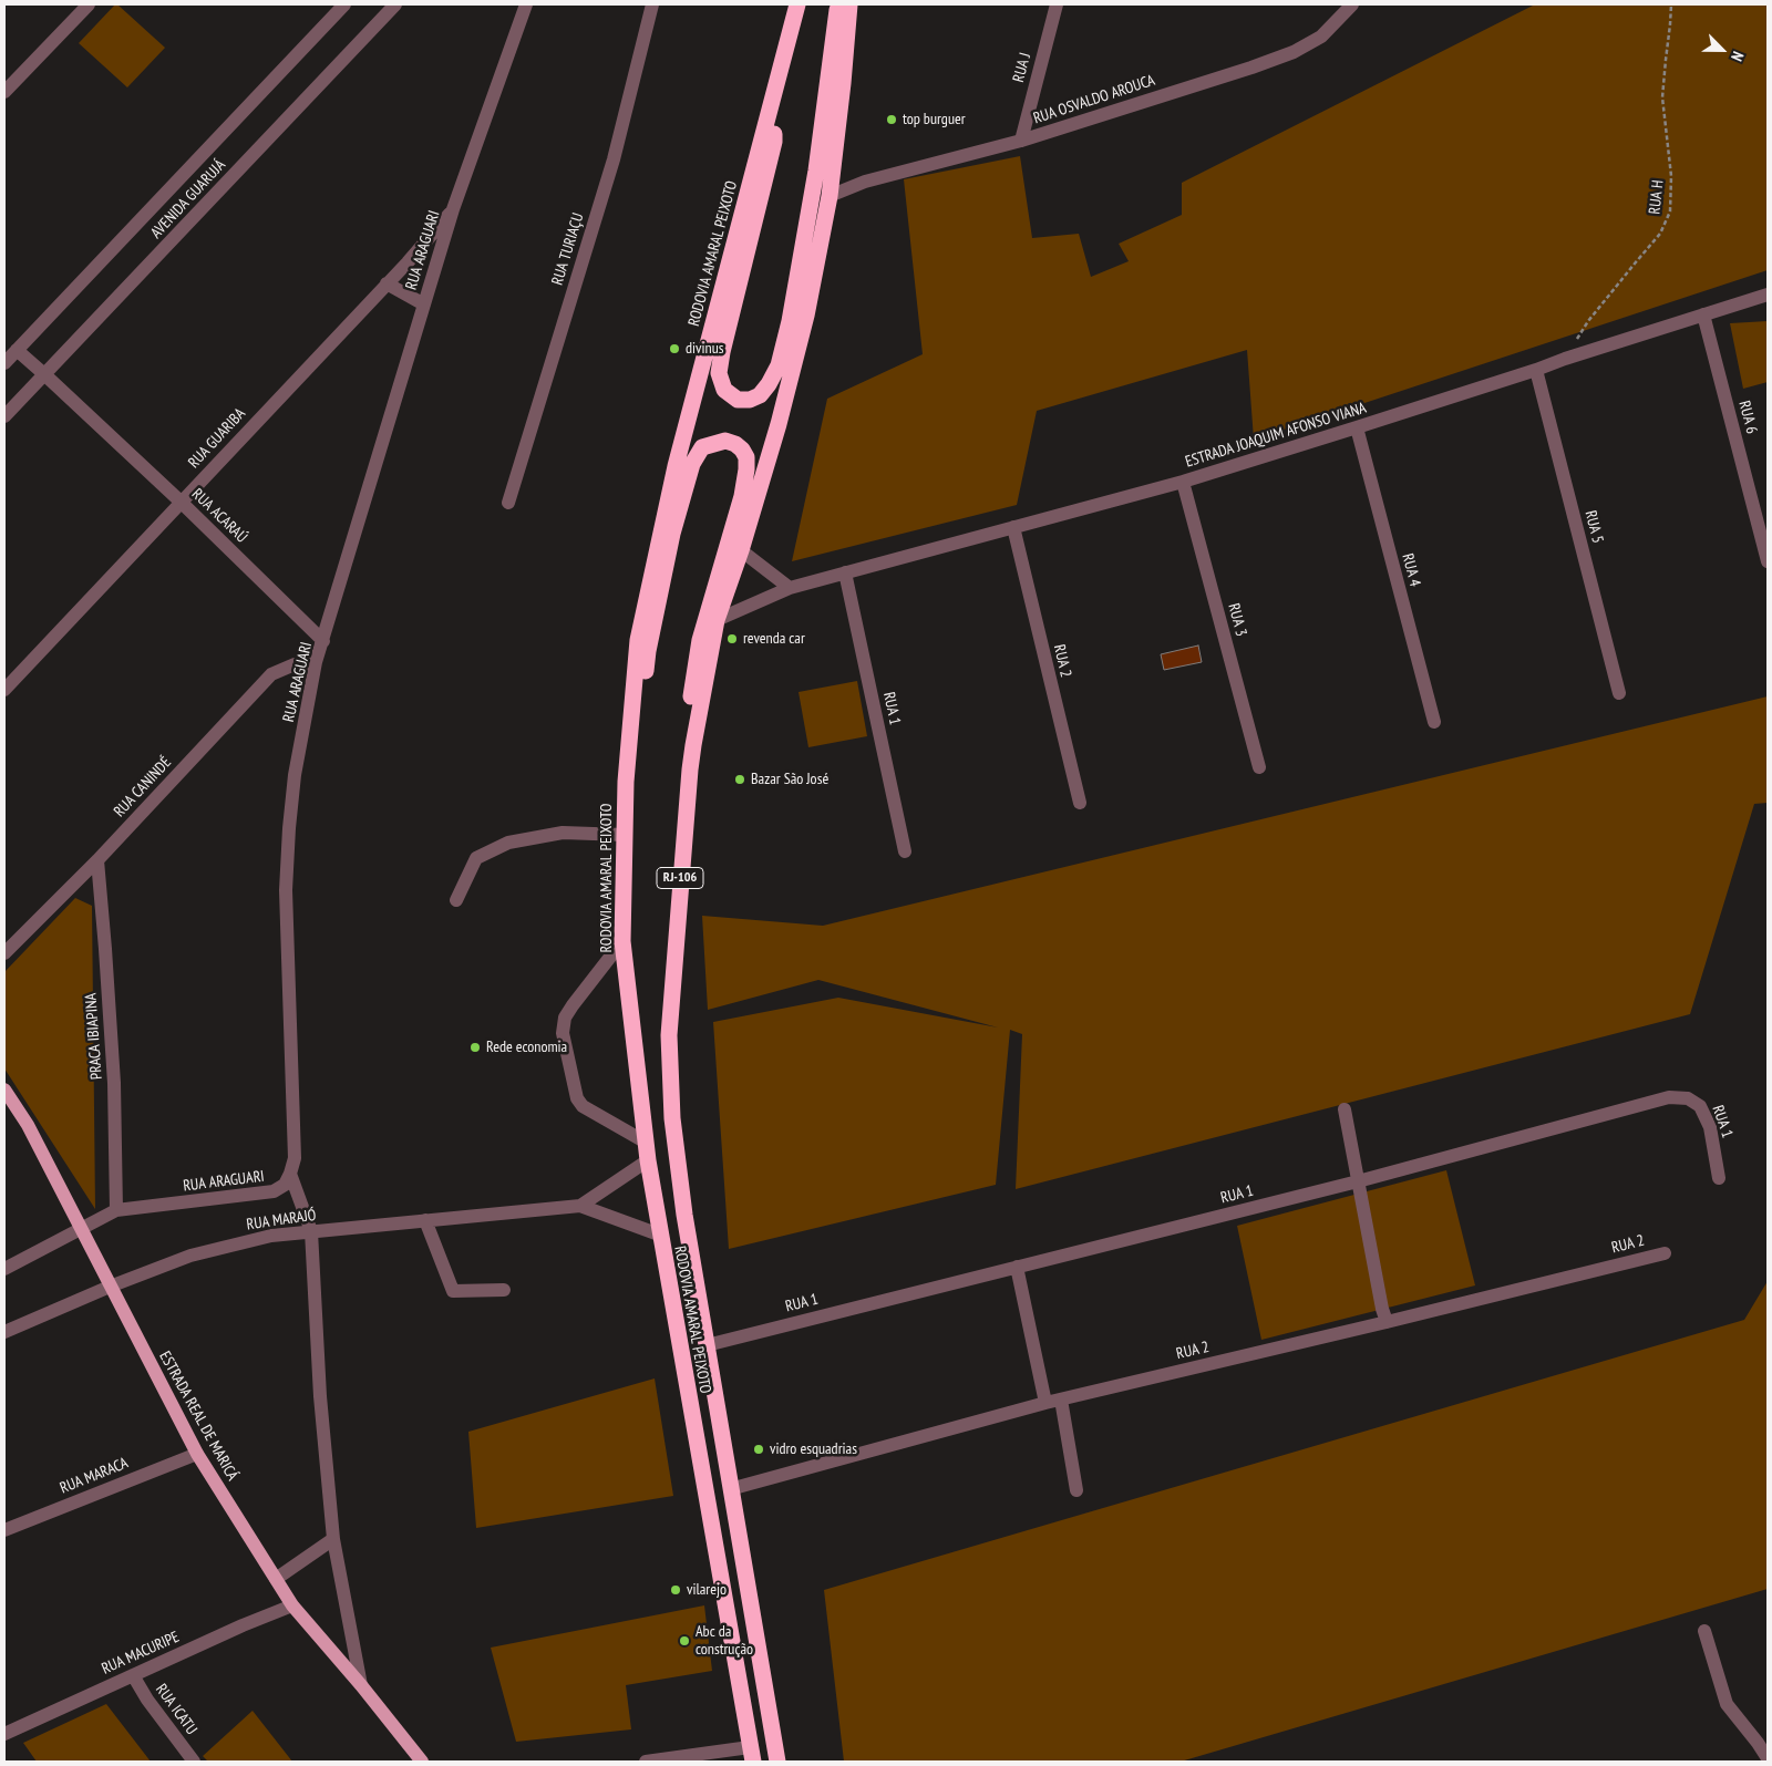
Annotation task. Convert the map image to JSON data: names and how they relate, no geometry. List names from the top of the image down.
{
  "streets": {
    "highway": ["RODOVIA AMARAL PEIXOTO", "RJ-106"],
    "main road": ["ESTRADA REAL DE MARICÁ"],
    "street": [
      "RUA J",
      "RUA OSVALDO AROUCA",
      "AVENIDA GUARUJÁ",
      "RUA TURIAÇU",
      "RUA ARAGUARI",
      "RUA 6",
      "ESTRADA JOAQUIM AFONSO VIANA",
      "RUA GUARIBA",
      "RUA ACARAÚ",
      "RUA 5",
      "RUA 4",
      "RUA 3",
      "RUA 2",
      "RUA 1",
      "RUA CANINDÉ",
      "PRACA IBIAPINA",
      "RUA MARAJÓ",
      "RUA MARACA",
      "RUA MACURIPE",
      "RUA ICATU"
    ],
    "path": ["RUA H"]
  },
  "crossings": [
    ["RUA J", "RUA OSVALDO AROUCA"],
    ["RUA OSVALDO AROUCA", "RODOVIA AMARAL PEIXOTO"],
    ["RUA H", "ESTRADA JOAQUIM AFONSO VIANA"],
    ["AVENIDA GUARUJÁ", "RUA ACARAÚ"],
    ["RUA ARAGUARI", "RUA GUARIBA"],
    ["RUA ARAGUARI", "RUA ACARAÚ"],
    ["RUA ARAGUARI", "RUA CANINDÉ"],
    ["RUA ARAGUARI", "PRACA IBIAPINA"],
    ["RUA ARAGUARI", "ESTRADA REAL DE MARICÁ"],
    ["RODOVIA AMARAL PEIXOTO", "ESTRADA JOAQUIM AFONSO VIANA"],
    ["RODOVIA AMARAL PEIXOTO", "RUA 2"],
    ["RODOVIA AMARAL PEIXOTO", "RUA 1"],
    ["RODOVIA AMARAL PEIXOTO", "RUA MARAJÓ"],
    ["RUA 6", "ESTRADA JOAQUIM AFONSO VIANA"],
    ["ESTRADA JOAQUIM AFONSO VIANA", "RUA 5"],
    ["ESTRADA JOAQUIM AFONSO VIANA", "RUA 4"],
    ["ESTRADA JOAQUIM AFONSO VIANA", "RUA 3"],
    ["ESTRADA JOAQUIM AFONSO VIANA", "RUA 2"],
    ["ESTRADA JOAQUIM AFONSO VIANA", "RUA 1"],
    ["RUA GUARIBA", "RUA ACARAÚ"],
    ["RUA CANINDÉ", "PRACA IBIAPINA"],
    ["RUA MARAJÓ", "ESTRADA REAL DE MARICÁ"],
    ["ESTRADA REAL DE MARICÁ", "RUA MARACA"],
    ["ESTRADA REAL DE MARICÁ", "RUA MACURIPE"],
    ["RUA MACURIPE", "RUA ICATU"]
  ],
  "places": [
    "top burguer",
    "divinus",
    "revenda car",
    "Bazar São José",
    "Rede economia",
    "vidro esquadrias",
    "vilarejo",
    "Abc da construção"
  ],
  "north": "bottom right"
}
